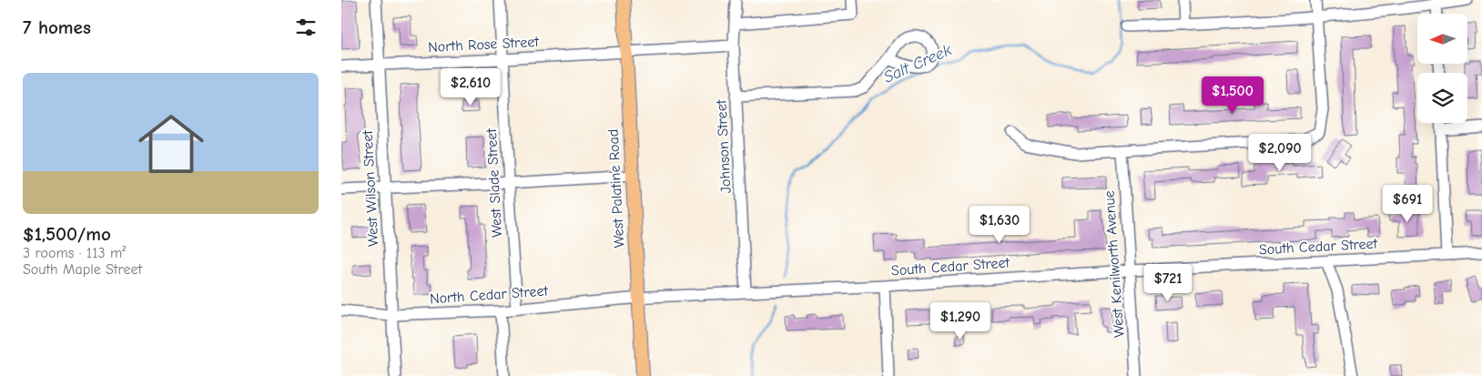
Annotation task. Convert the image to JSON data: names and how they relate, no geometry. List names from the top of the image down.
{
  "streets": {
    "main road": ["West Palatine Road"],
    "street": [
      "North Rose Street",
      "Johnson Street",
      "West Slade Street",
      "West Wilson Street",
      "South Cedar Street",
      "West Kenilworth Avenue",
      "North Cedar Street"
    ]
  },
  "crossings": [
    ["North Rose Street", "Johnson Street"],
    ["North Rose Street", "West Slade Street"],
    ["North Rose Street", "West Wilson Street"],
    ["North Rose Street", "West Palatine Road"],
    ["Johnson Street", "South Cedar Street"],
    ["West Slade Street", "North Cedar Street"],
    ["West Wilson Street", "North Cedar Street"],
    ["West Palatine Road", "South Cedar Street"],
    ["West Palatine Road", "North Cedar Street"],
    ["South Cedar Street", "West Kenilworth Avenue"],
    ["South Cedar Street", "North Cedar Street"]
  ],
  "water": ["Salt Creek"],
  "north": "left",
  "page": {
    "heading": "7 homes",
    "list": [
      {
        "name": "$1,500/mo",
        "note": "3 rooms · 113 m² · South Maple Street"
      }
    ],
    "price": [
      "$2,610",
      "$1,500",
      "$2,090",
      "$691",
      "$1,630",
      "$721",
      "$1,290"
    ]
  }
}
